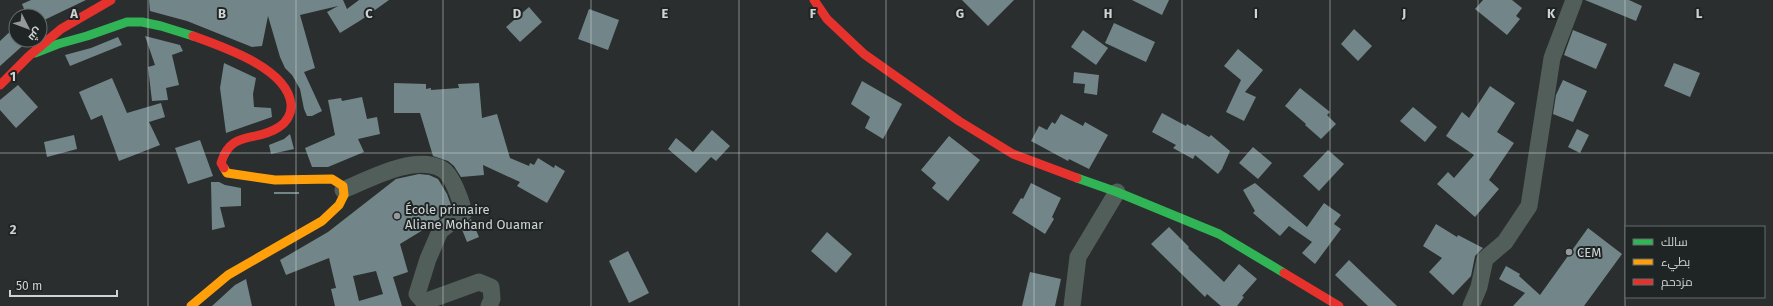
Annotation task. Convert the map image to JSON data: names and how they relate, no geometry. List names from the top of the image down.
{
  "places": ["École primaire Aliane Mohand Ouamar", "CEM"],
  "legend": ["سالك", "بطيء", "مزدحم"],
  "scale_bar": "50 m",
  "north": "bottom right",
  "grid": {
    "columns": [
      "A",
      "B",
      "C",
      "D",
      "E",
      "F",
      "G",
      "H",
      "I",
      "J",
      "K",
      "L"
    ],
    "rows": ["1", "2"]
  }
}
